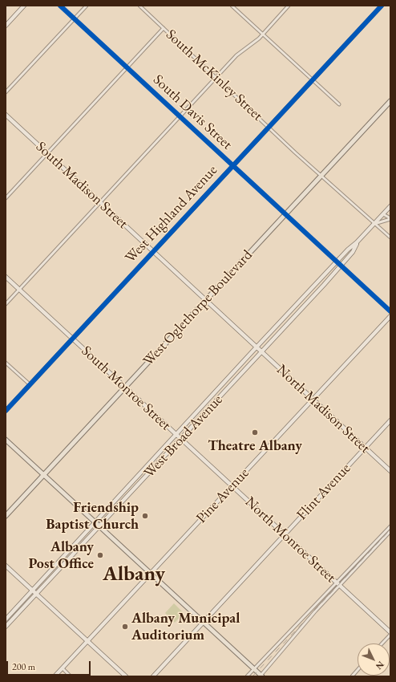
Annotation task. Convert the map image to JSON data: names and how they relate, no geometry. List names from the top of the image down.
{
  "streets": {
    "main road": [
      "South Madison Street",
      "West Highland Avenue",
      "West Oglethorpe Boulevard",
      "South Monroe Street",
      "North Madison Street",
      "West Broad Avenue",
      "Flint Avenue",
      "Pine Avenue",
      "North Monroe Street"
    ],
    "street": ["South McKinley Street", "South Davis Street"]
  },
  "crossings": [
    ["South McKinley Street", "West Highland Avenue"],
    ["South McKinley Street", "West Oglethorpe Boulevard"],
    ["South McKinley Street", "West Broad Avenue"],
    ["South Davis Street", "West Highland Avenue"],
    ["South Davis Street", "West Oglethorpe Boulevard"],
    ["South Davis Street", "West Broad Avenue"],
    ["South Madison Street", "West Highland Avenue"],
    ["South Madison Street", "West Oglethorpe Boulevard"],
    ["South Madison Street", "North Madison Street"],
    ["South Madison Street", "West Broad Avenue"],
    ["West Highland Avenue", "South Monroe Street"],
    ["West Oglethorpe Boulevard", "South Monroe Street"],
    ["South Monroe Street", "West Broad Avenue"],
    ["South Monroe Street", "North Monroe Street"],
    ["North Madison Street", "West Broad Avenue"],
    ["North Madison Street", "Flint Avenue"],
    ["North Madison Street", "Pine Avenue"],
    ["West Broad Avenue", "North Monroe Street"],
    ["Flint Avenue", "North Monroe Street"],
    ["Pine Avenue", "North Monroe Street"]
  ],
  "districts": ["Albany"],
  "places": [
    "Theatre Albany",
    "Friendship Baptist Church",
    "Albany Post Office",
    "Albany Municipal Auditorium"
  ],
  "scale_bar": "200 m",
  "north": "bottom right"
}
